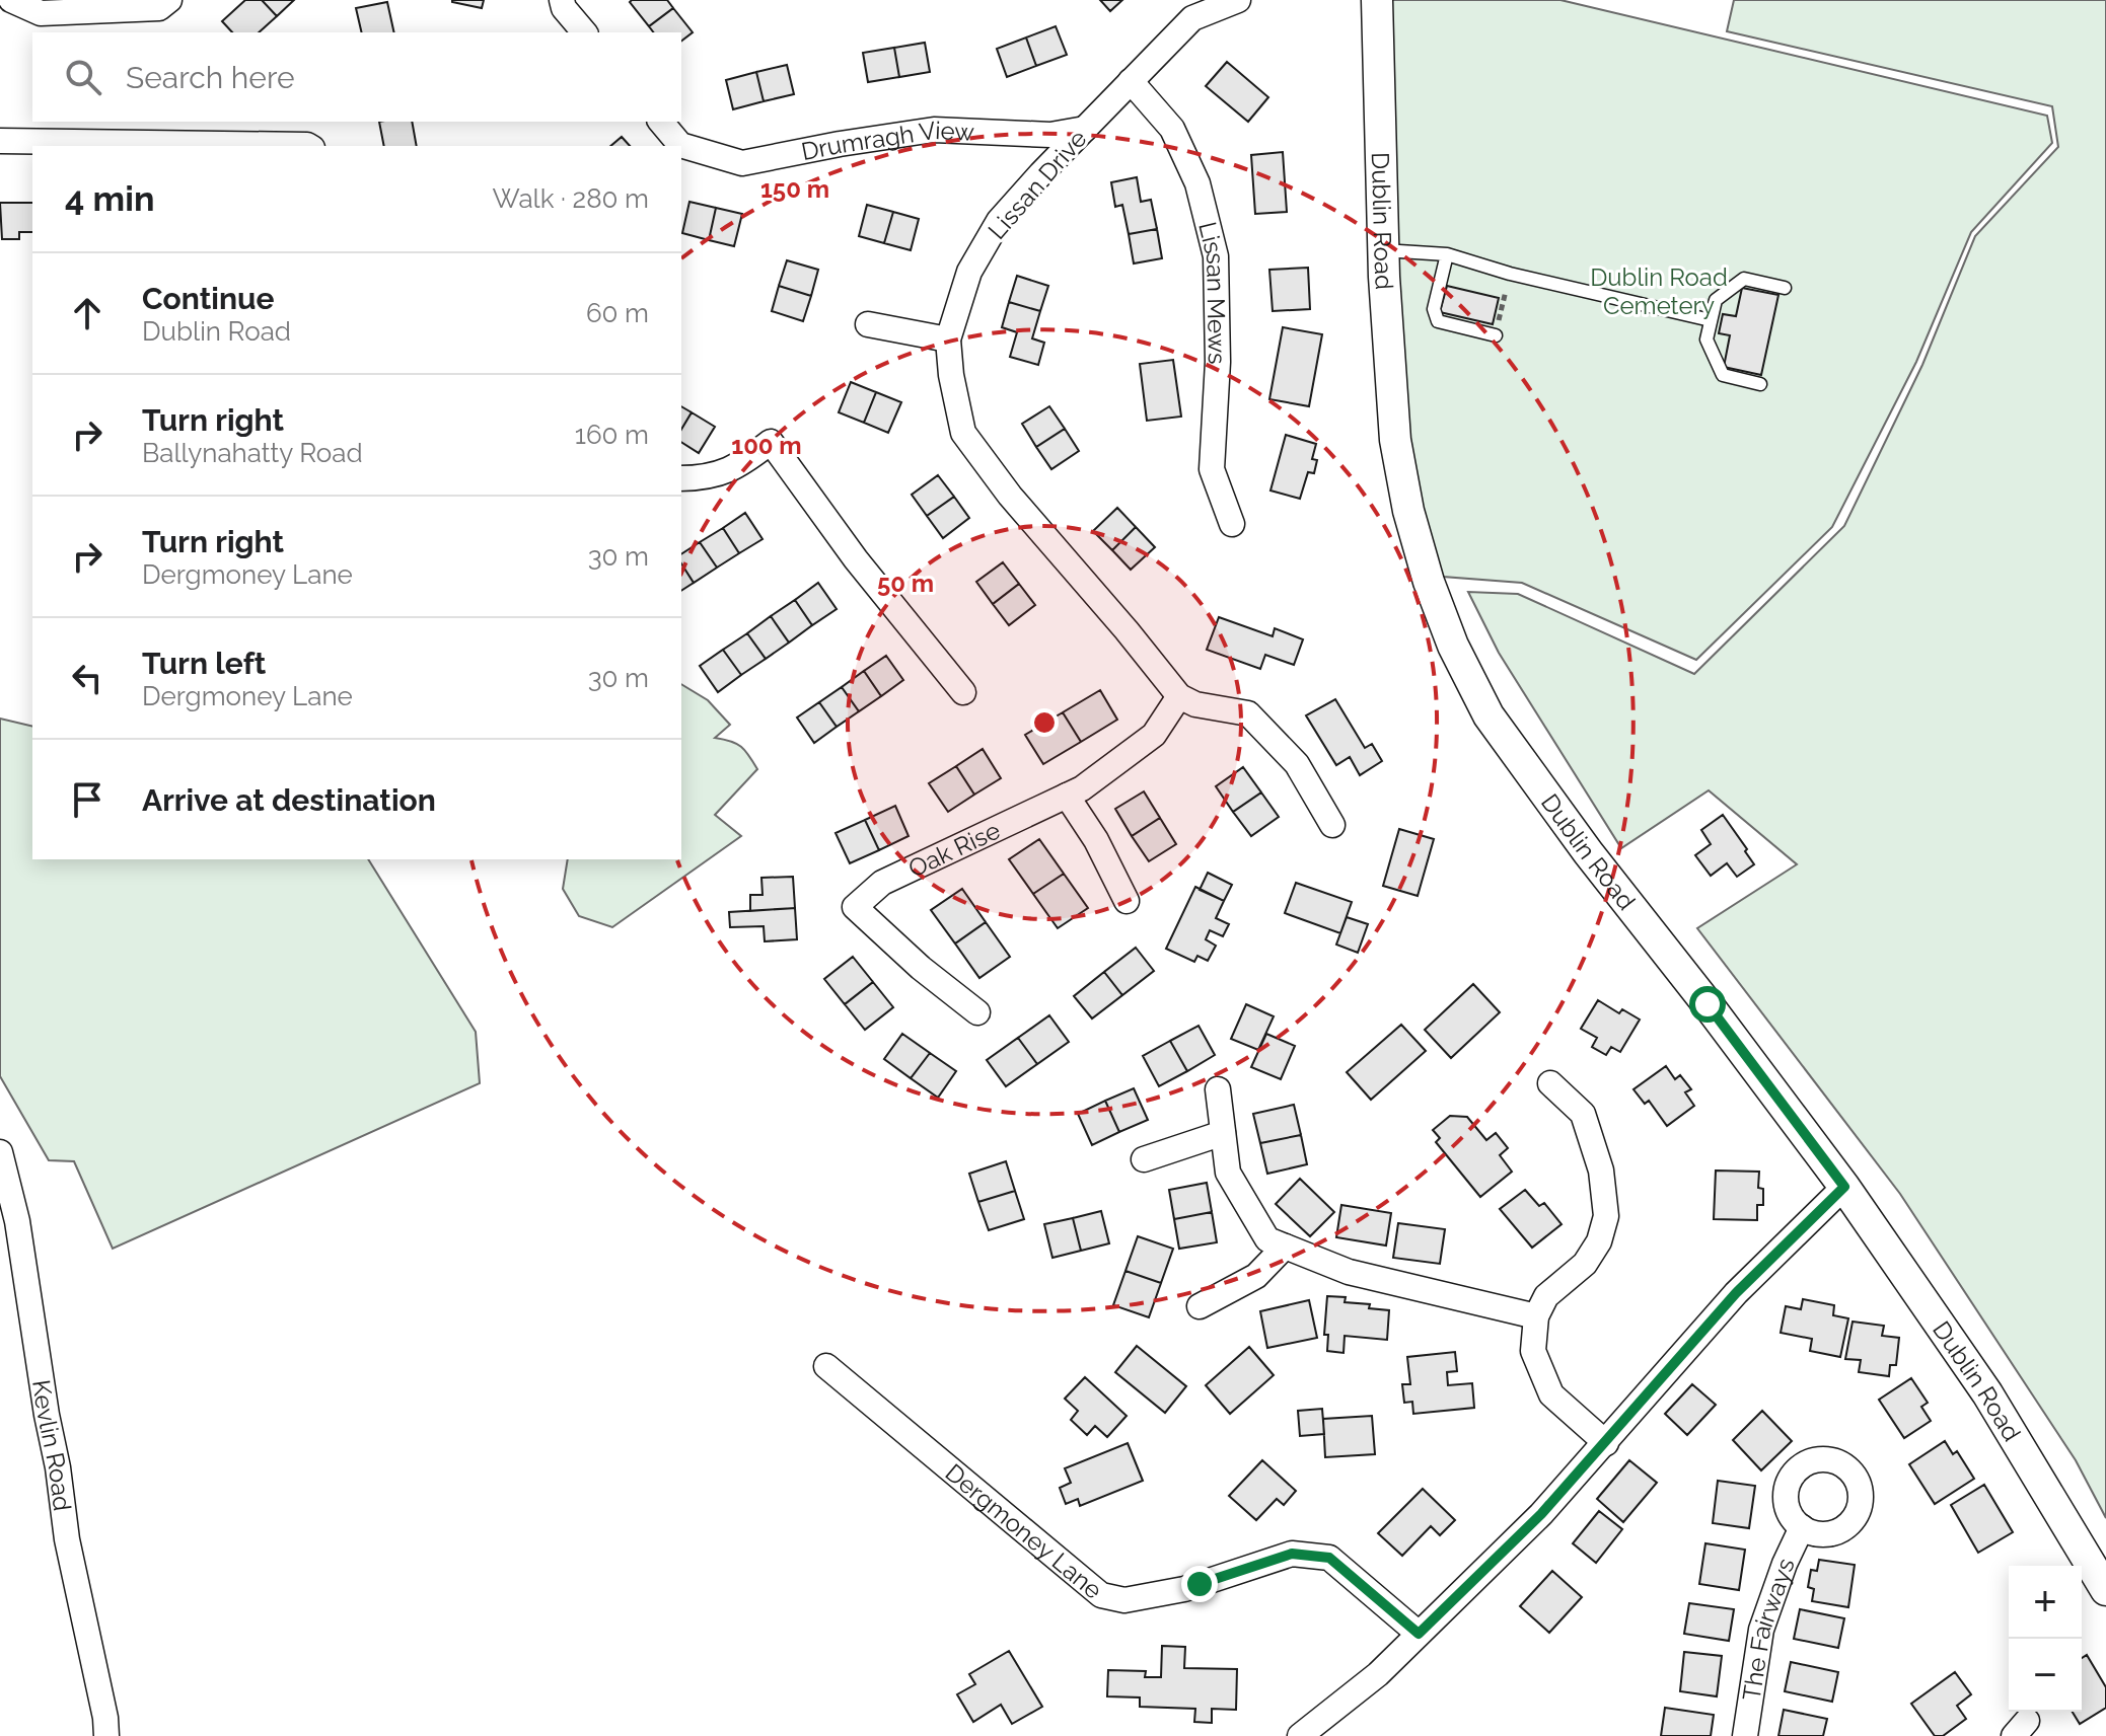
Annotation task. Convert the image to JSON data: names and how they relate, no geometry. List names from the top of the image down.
{
  "streets": {
    "street": [
      "Drumragh View",
      "Lissan Drive",
      "Dublin Road",
      "Lissan Mews",
      "Oak Rise",
      "Kevlin Road",
      "Dergmoney Lane",
      "The Fairways"
    ]
  },
  "crossings": [
    ["Drumragh View", "Lissan Drive"],
    ["Lissan Drive", "Lissan Mews"],
    ["Lissan Drive", "Oak Rise"]
  ],
  "parks": ["Dublin Road Cemetery"],
  "page": {
    "search": "Search here",
    "heading": ["4 min", "Walk · 280 m"],
    "list": [
      ["Continue", "Dublin Road", "60 m"],
      ["Turn right", "Ballynahatty Road", "160 m"],
      ["Turn right", "Dergmoney Lane", "30 m"],
      ["Turn left", "Dergmoney Lane", "30 m"],
      "Arrive at destination"
    ],
    "map_buttons": ["+", "−"]
  },
  "rings": ["150 m", "100 m", "50 m"]
}
